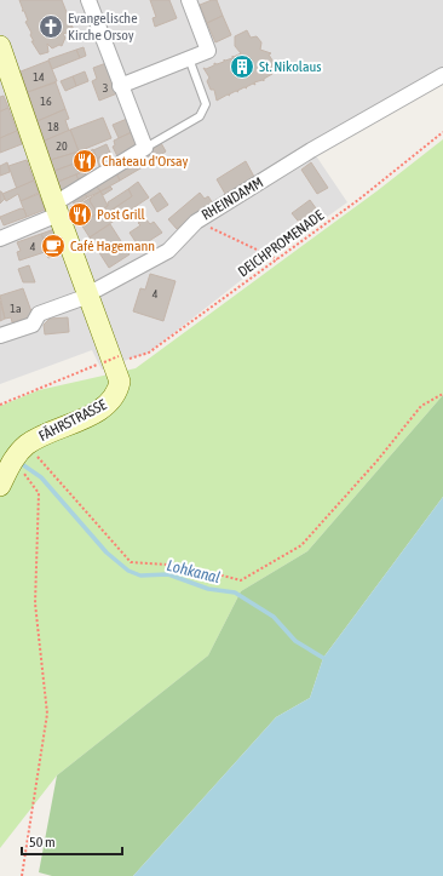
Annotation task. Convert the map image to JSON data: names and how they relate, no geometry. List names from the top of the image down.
{
  "streets": {
    "main road": ["FÄHRSTRASSE"],
    "street": ["RHEINDAMM"],
    "path": ["DEICHPROMENADE"]
  },
  "crossings": [
    ["RHEINDAMM", "FÄHRSTRASSE"]
  ],
  "water": ["Lohkanal"],
  "places": {
    "church": ["Evangelische Kirche Orsoy"],
    "building": ["St. Nikolaus"],
    "restaurant": ["Chateau d'Orsay", "Post Grill"],
    "cafe": ["Café Hagemann"]
  },
  "house_numbers": [
    "14",
    "3",
    "16",
    "18",
    "20",
    "4",
    "4",
    "1a"
  ],
  "scale_bar": "50 m"
}
